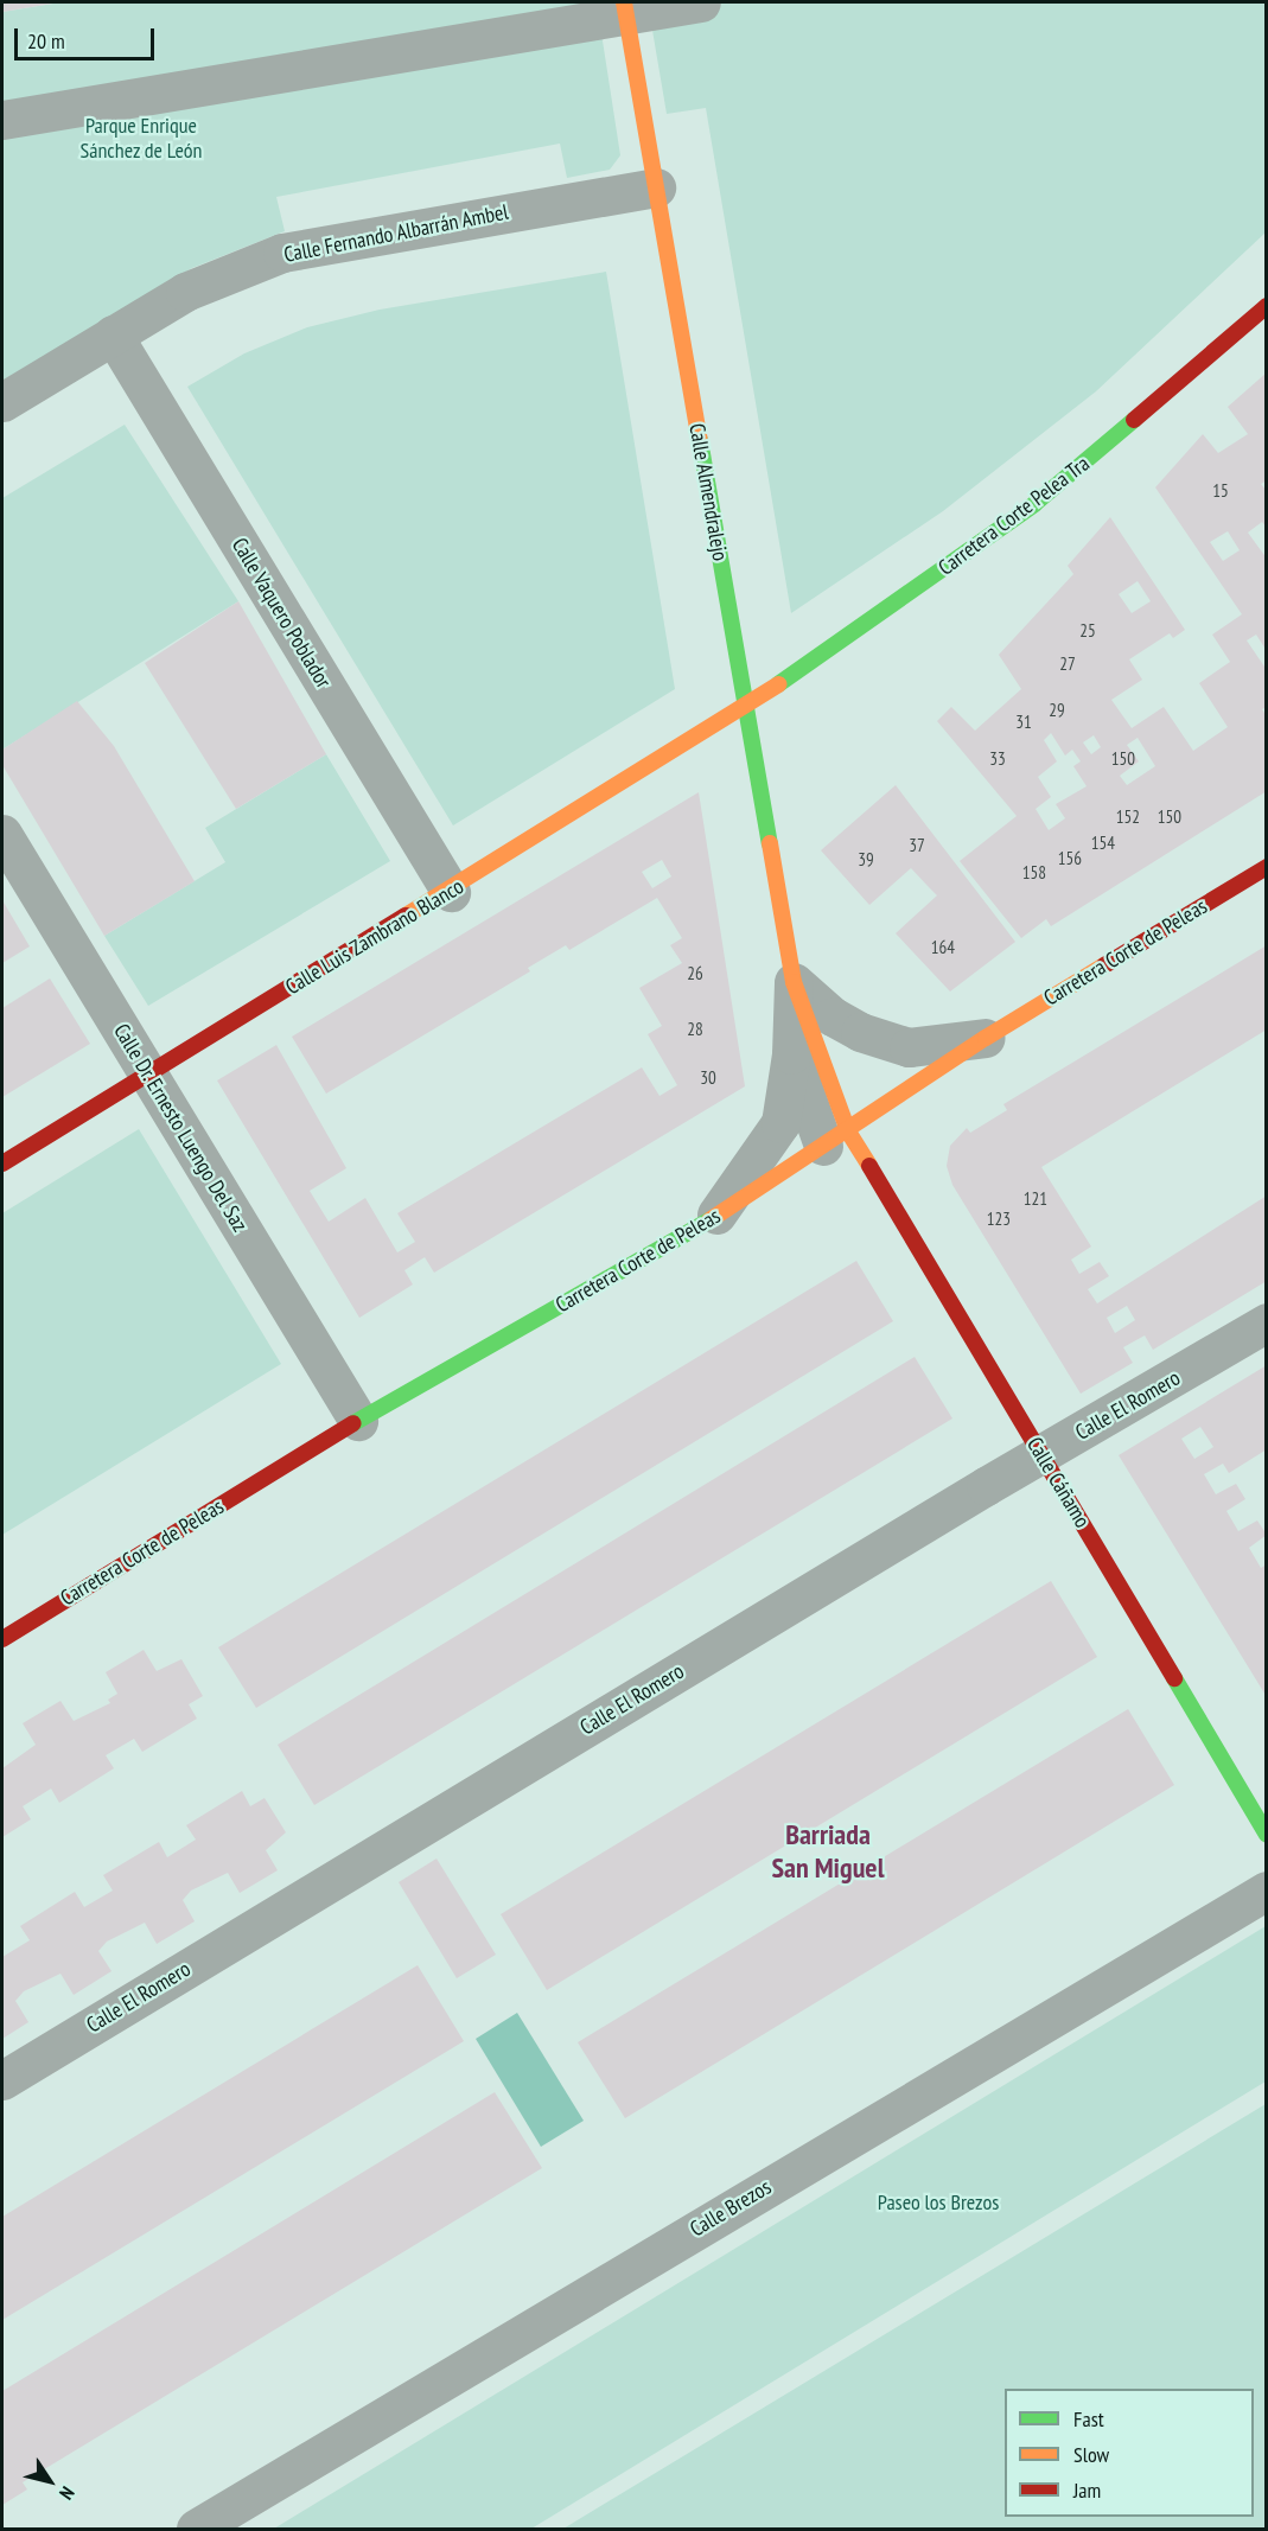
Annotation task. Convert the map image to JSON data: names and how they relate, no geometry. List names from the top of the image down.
{
  "streets": {
    "street": [
      "Calle Fernando Albarrán Ambel",
      "Calle Almendralejo",
      "Carretera Corte Pelea Tra",
      "Calle Vaquero Poblador",
      "Calle Luis Zambrano Blanco",
      "Carretera Corte de Peleas",
      "Calle Dr. Ernesto Luengo Del Saz",
      "Calle El Romero",
      "Calle Cáñamo",
      "Calle Brezos"
    ]
  },
  "crossings": [
    ["Calle Fernando Albarrán Ambel", "Calle Almendralejo"],
    ["Calle Fernando Albarrán Ambel", "Calle Vaquero Poblador"],
    ["Calle Almendralejo", "Carretera Corte Pelea Tra"],
    ["Calle Almendralejo", "Calle Luis Zambrano Blanco"],
    ["Calle Almendralejo", "Carretera Corte de Peleas"],
    ["Calle Almendralejo", "Calle Cáñamo"],
    ["Carretera Corte Pelea Tra", "Calle Luis Zambrano Blanco"],
    ["Calle Vaquero Poblador", "Calle Luis Zambrano Blanco"],
    ["Calle Luis Zambrano Blanco", "Calle Dr. Ernesto Luengo Del Saz"],
    ["Carretera Corte de Peleas", "Calle Dr. Ernesto Luengo Del Saz"],
    ["Carretera Corte de Peleas", "Calle Cáñamo"],
    ["Calle El Romero", "Calle Cáñamo"]
  ],
  "districts": ["Barriada San Miguel"],
  "parks": ["Parque Enrique Sánchez de León", "Paseo los Brezos"],
  "house_numbers": [
    "15",
    "25",
    "27",
    "29",
    "31",
    "33",
    "150",
    "152",
    "150",
    "154",
    "37",
    "156",
    "39",
    "158",
    "164",
    "26",
    "28",
    "30",
    "121",
    "123"
  ],
  "legend": ["Fast", "Slow", "Jam"],
  "scale_bar": "20 m",
  "north": "bottom right"
}
